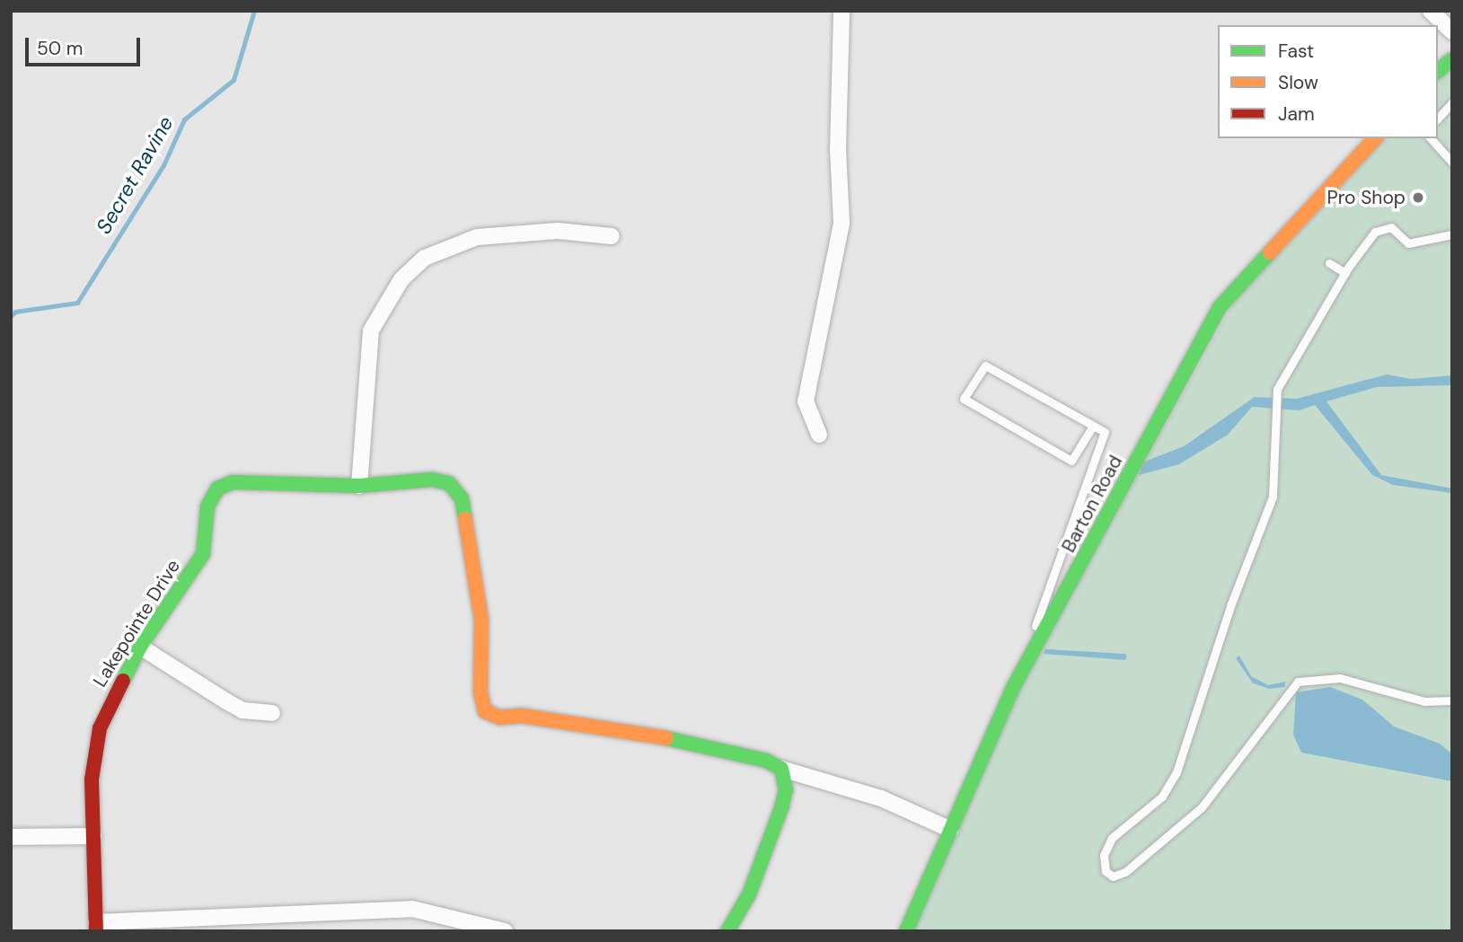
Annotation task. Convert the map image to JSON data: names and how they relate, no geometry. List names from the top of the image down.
{
  "streets": {
    "street": ["Barton Road", "Lakepointe Drive"]
  },
  "water": ["Secret Ravine"],
  "places": ["Pro Shop"],
  "legend": ["Fast", "Slow", "Jam"],
  "scale_bar": "50 m"
}
